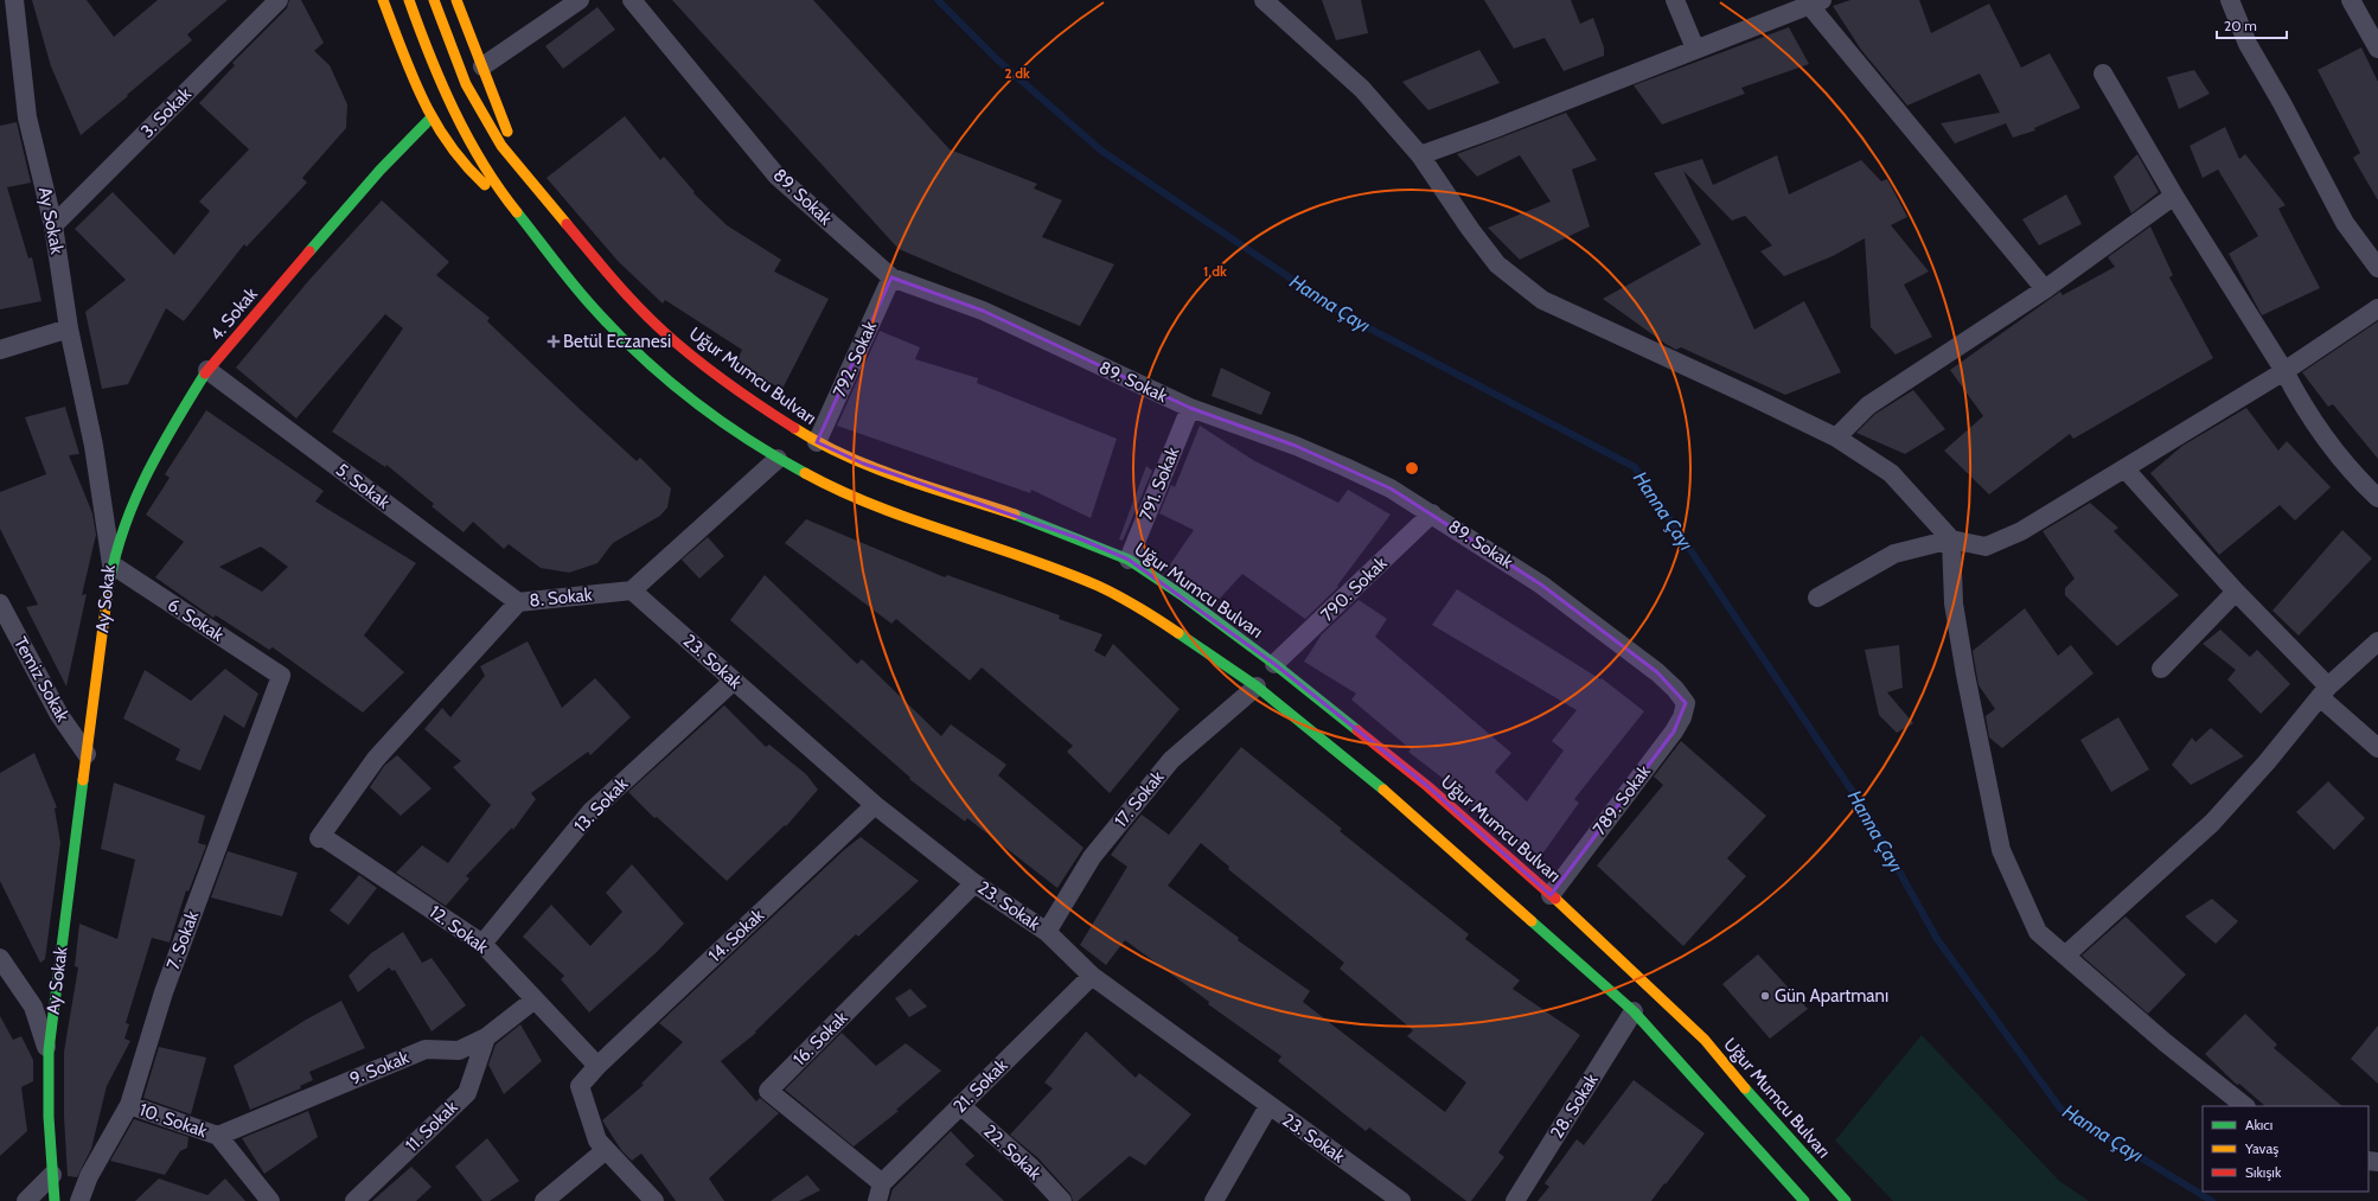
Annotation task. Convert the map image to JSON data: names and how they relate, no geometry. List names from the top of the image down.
{
  "streets": {
    "main road": ["Ay Sokak", "4. Sokak", "Uğur Mumcu Bulvarı"],
    "street": [
      "3. Sokak",
      "89. Sokak",
      "792. Sokak",
      "791. Sokak",
      "5. Sokak",
      "790. Sokak",
      "8. Sokak",
      "6. Sokak",
      "23. Sokak",
      "Temiz Sokak",
      "17. Sokak",
      "789. Sokak",
      "13. Sokak",
      "12. Sokak",
      "14. Sokak",
      "7. Sokak",
      "16. Sokak",
      "9. Sokak",
      "21. Sokak",
      "28. Sokak",
      "10. Sokak",
      "11. Sokak",
      "22. Sokak"
    ]
  },
  "crossings": [
    ["3. Sokak", "Ay Sokak"],
    ["89. Sokak", "792. Sokak"],
    ["89. Sokak", "791. Sokak"],
    ["89. Sokak", "790. Sokak"],
    ["89. Sokak", "789. Sokak"],
    ["Ay Sokak", "4. Sokak"],
    ["Ay Sokak", "6. Sokak"],
    ["Ay Sokak", "Temiz Sokak"],
    ["4. Sokak", "5. Sokak"],
    ["4. Sokak", "6. Sokak"],
    ["792. Sokak", "Uğur Mumcu Bulvarı"],
    ["Uğur Mumcu Bulvarı", "791. Sokak"],
    ["Uğur Mumcu Bulvarı", "790. Sokak"],
    ["Uğur Mumcu Bulvarı", "789. Sokak"],
    ["5. Sokak", "8. Sokak"],
    ["8. Sokak", "23. Sokak"],
    ["8. Sokak", "12. Sokak"],
    ["6. Sokak", "7. Sokak"],
    ["23. Sokak", "17. Sokak"],
    ["23. Sokak", "13. Sokak"],
    ["23. Sokak", "14. Sokak"],
    ["23. Sokak", "16. Sokak"],
    ["23. Sokak", "21. Sokak"],
    ["13. Sokak", "12. Sokak"],
    ["12. Sokak", "14. Sokak"],
    ["12. Sokak", "9. Sokak"],
    ["7. Sokak", "10. Sokak"],
    ["16. Sokak", "21. Sokak"],
    ["9. Sokak", "10. Sokak"],
    ["9. Sokak", "11. Sokak"],
    ["21. Sokak", "22. Sokak"]
  ],
  "water": ["Hanna Çayı"],
  "places": {
    "health": ["Betül Eczanesi"],
    "other": ["Gün Apartmanı"]
  },
  "legend": ["Akıcı", "Yavaş", "Sıkışık"],
  "scale_bar": "20 m",
  "rings": ["2 dk", "1 dk"]
}
